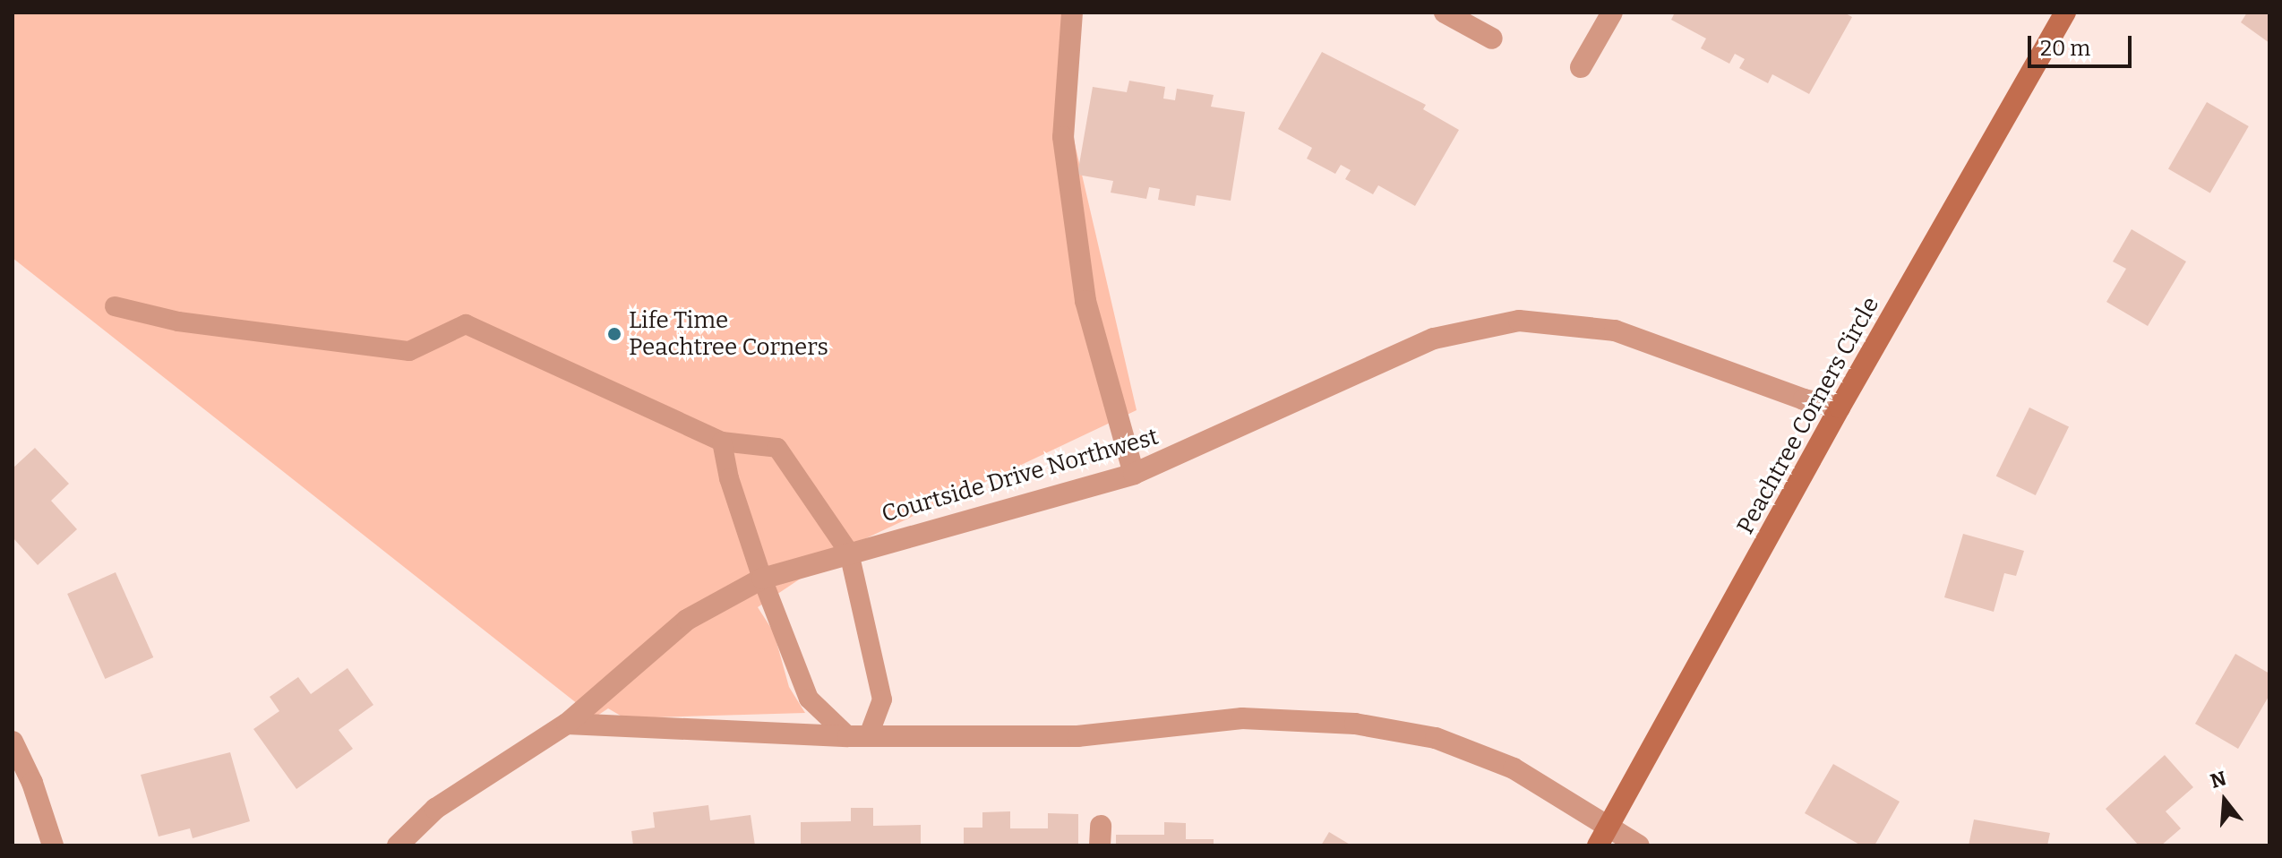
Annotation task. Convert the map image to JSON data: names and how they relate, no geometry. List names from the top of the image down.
{
  "streets": {
    "street": ["Peachtree Corners Circle", "Courtside Drive Northwest"]
  },
  "crossings": [
    ["Peachtree Corners Circle", "Courtside Drive Northwest"]
  ],
  "places": ["Life Time Peachtree Corners"],
  "scale_bar": "20 m",
  "north": "top"
}
